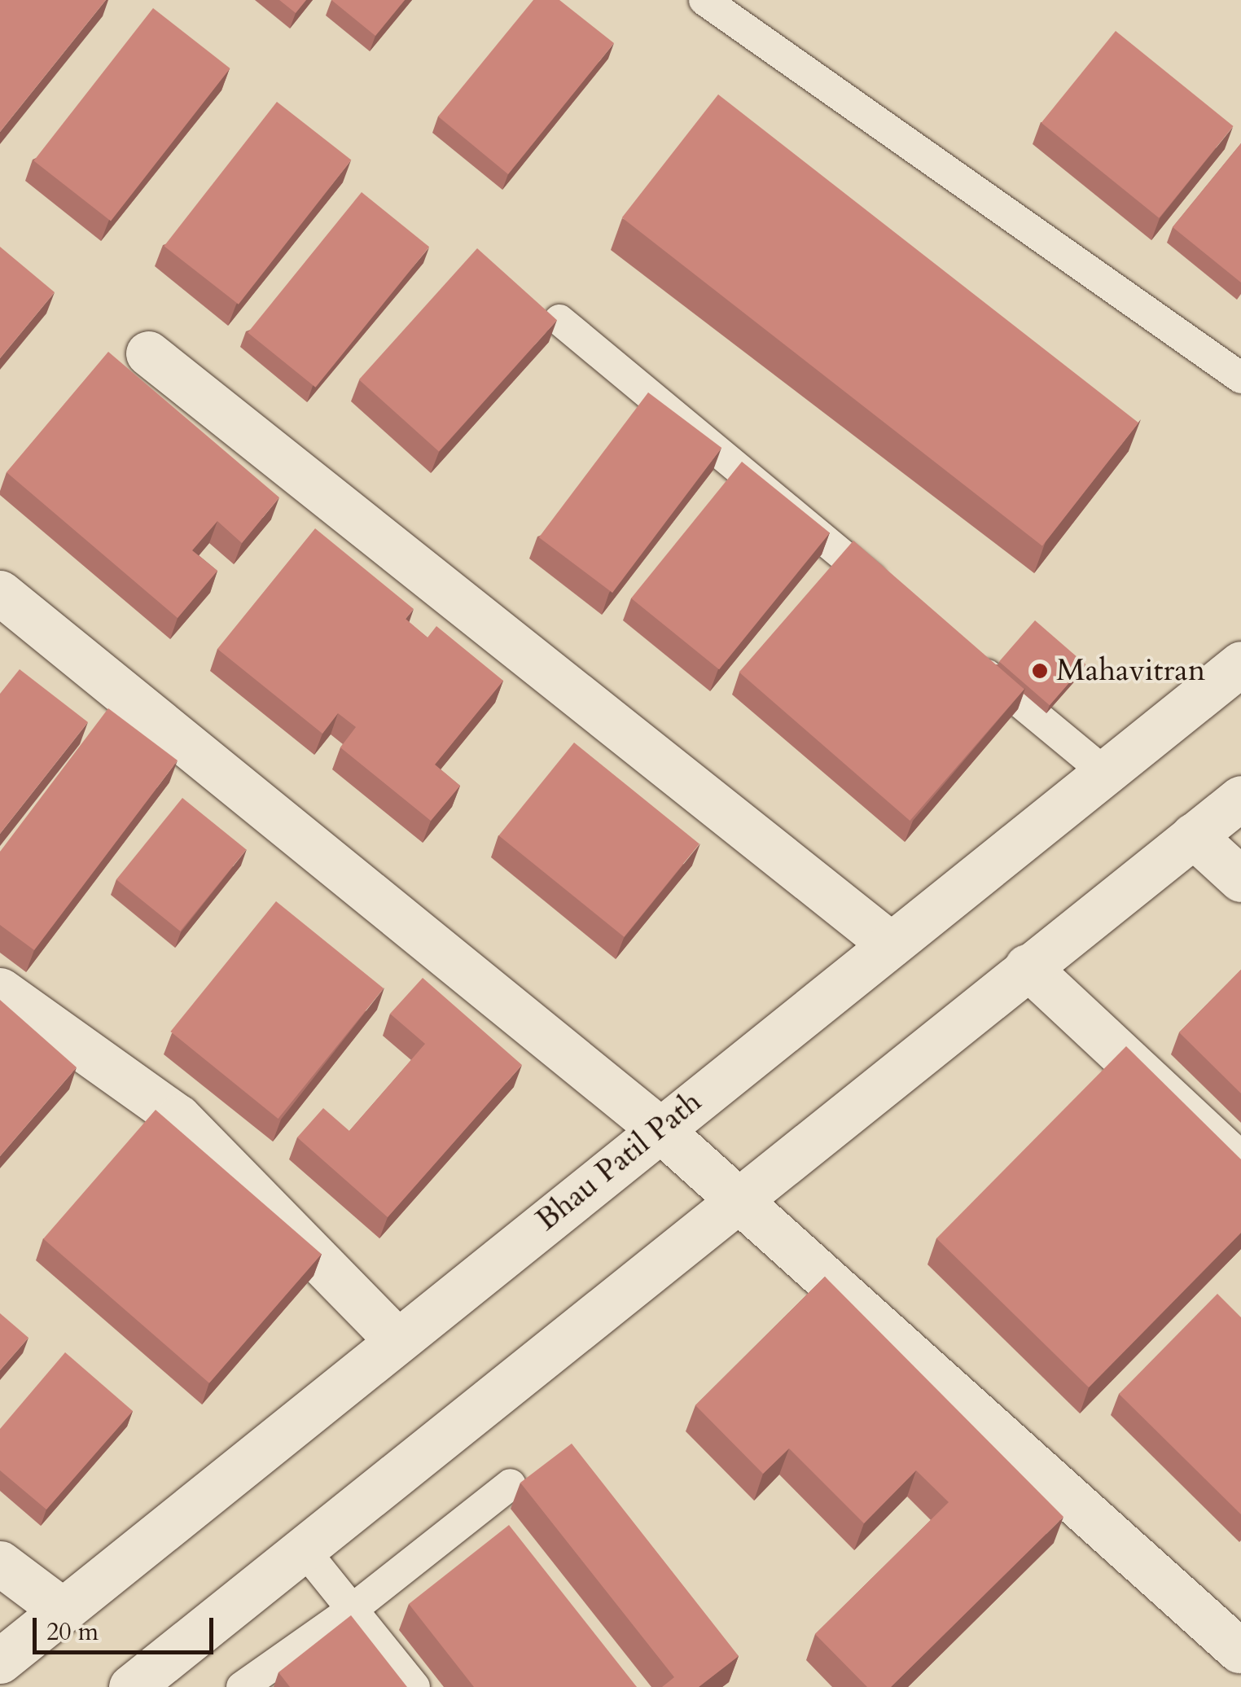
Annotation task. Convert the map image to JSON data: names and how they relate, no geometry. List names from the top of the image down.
{
  "streets": {
    "street": ["Bhau Patil Path"]
  },
  "places": ["Mahavitran"],
  "scale_bar": "20 m"
}
